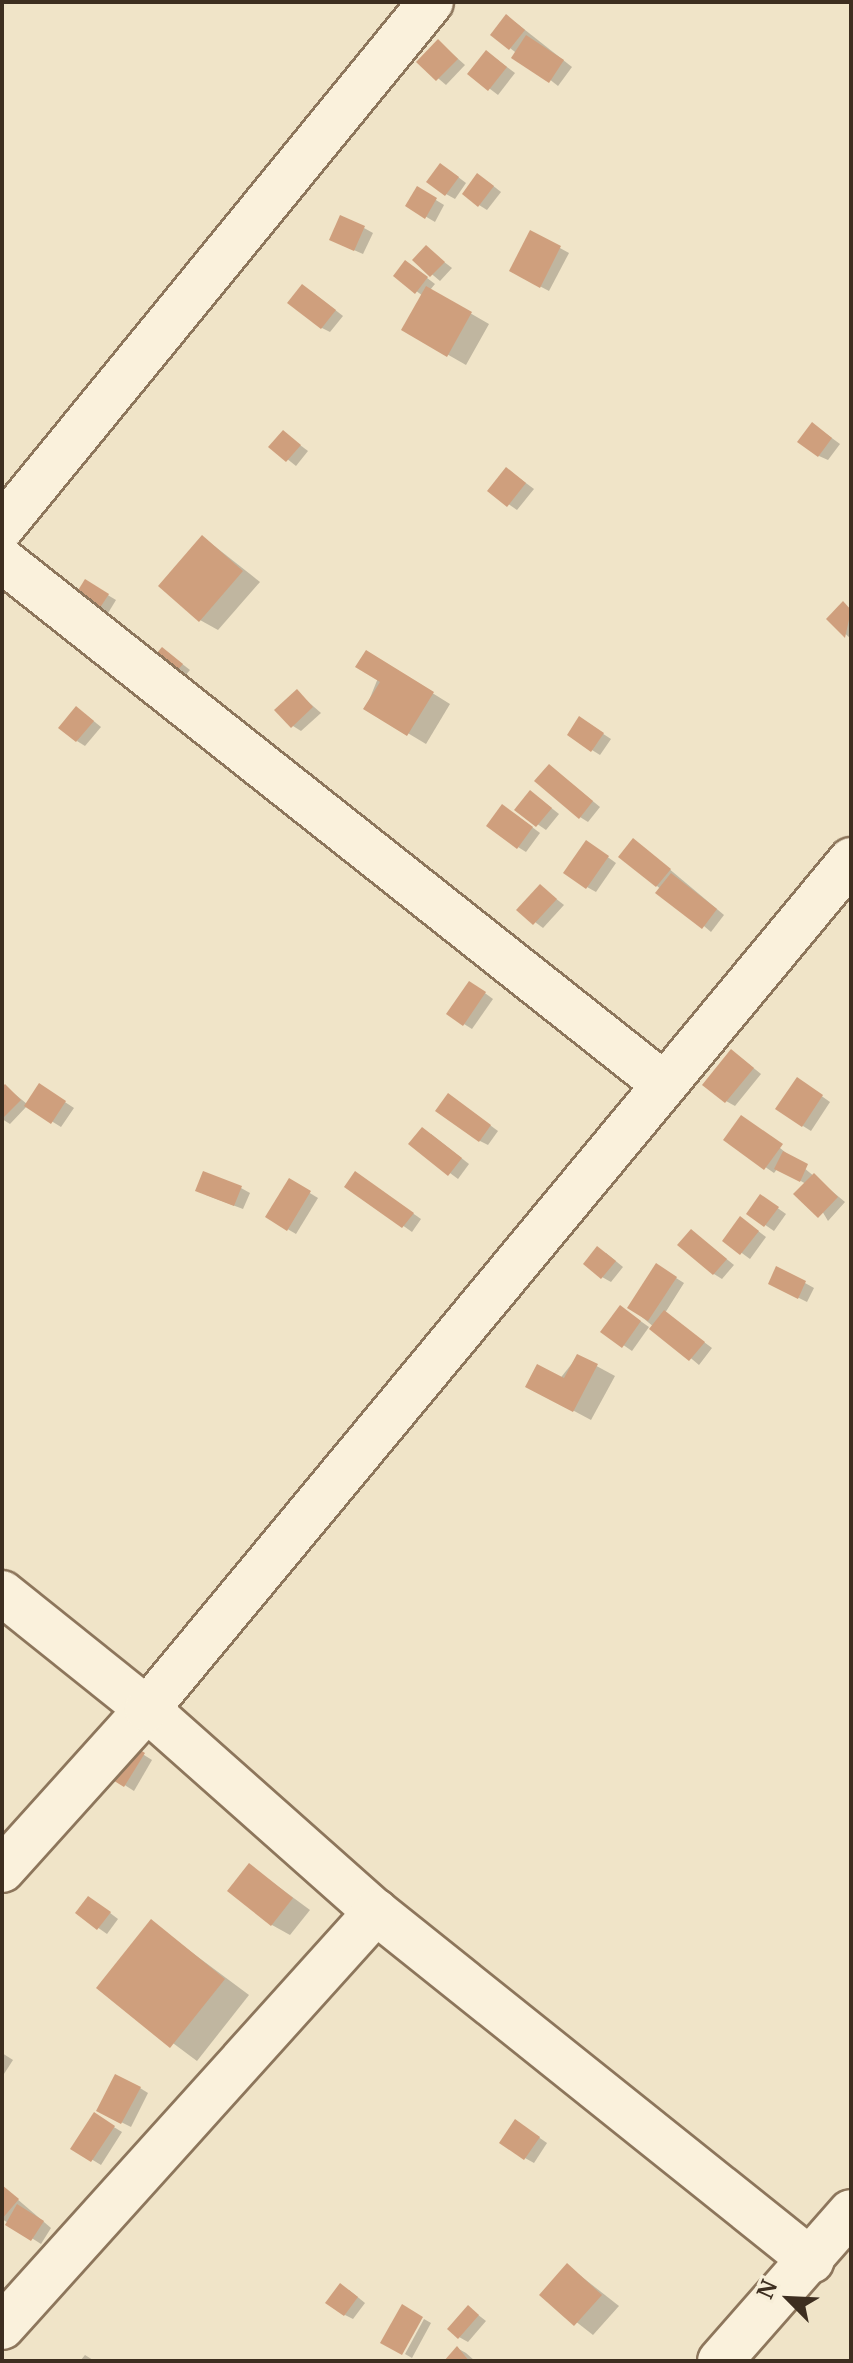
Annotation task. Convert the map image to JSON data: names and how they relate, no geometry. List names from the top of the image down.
{
  "north": "top left"
}
